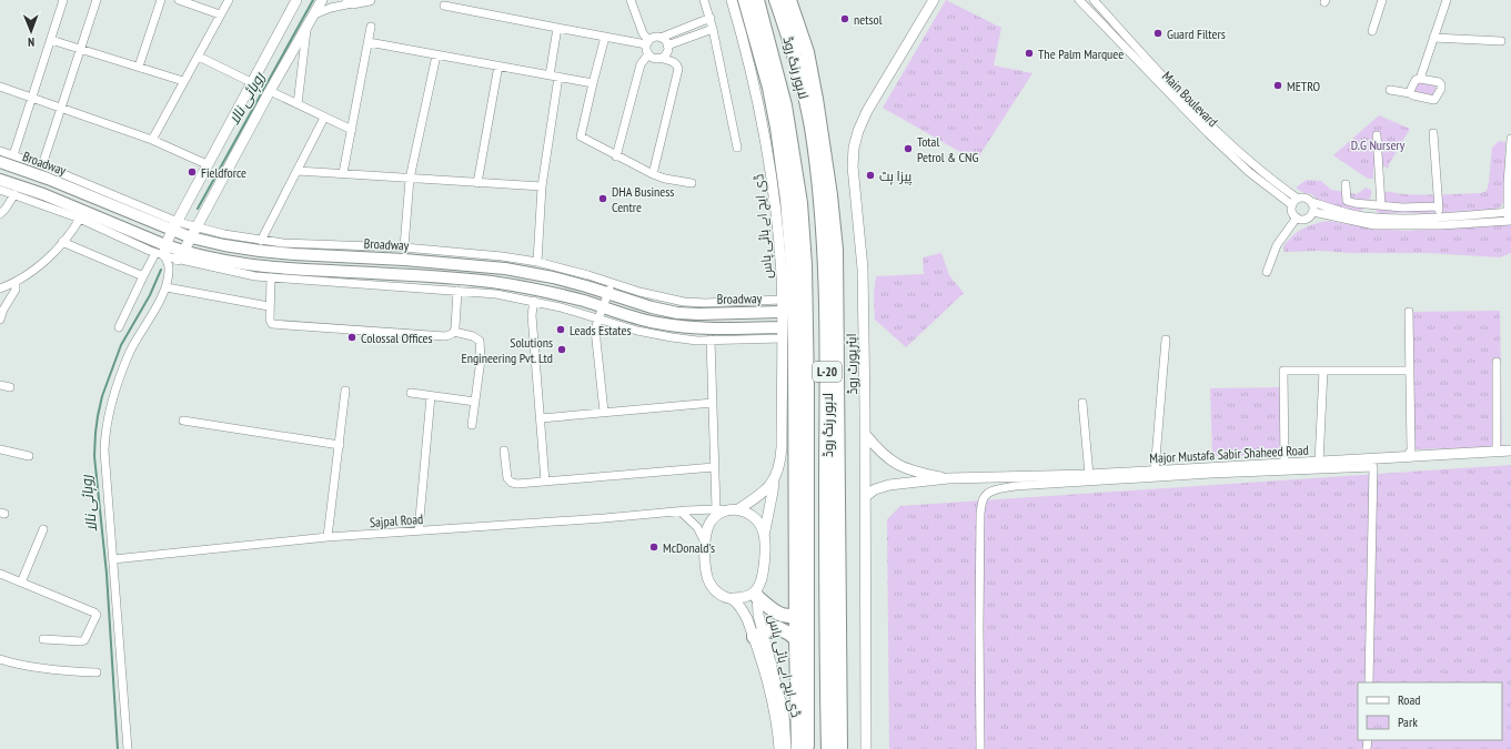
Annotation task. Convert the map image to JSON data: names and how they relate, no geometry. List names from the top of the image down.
{
  "streets": {
    "highway": ["لاہور رنگ روڈ", "L-20"],
    "main road": [
      "Broadway",
      "ڈی ایچ اے بائی پاس",
      "ایئرپورٹ روڈ",
      "Major Mustafa Sabir Shaheed Road"
    ],
    "street": ["Main Boulevard", "Sajpal Road"]
  },
  "crossings": [
    ["Broadway", "ڈی ایچ اے بائی پاس"],
    ["ڈی ایچ اے بائی پاس", "Sajpal Road"]
  ],
  "water": ["روہائی نالا"],
  "parks": ["D.G Nursery"],
  "places": [
    "netsol",
    "Guard Filters",
    "The Palm Marquee",
    "METRO",
    "Total Petrol & CNG",
    "Fieldforce",
    "پیزا ہٹ",
    "DHA Business Centre",
    "Leads Estates",
    "Colossal Offices",
    "Solutions Engineering Pvt. Ltd",
    "McDonald's"
  ],
  "legend": ["Road", "Park"],
  "north": "bottom"
}
